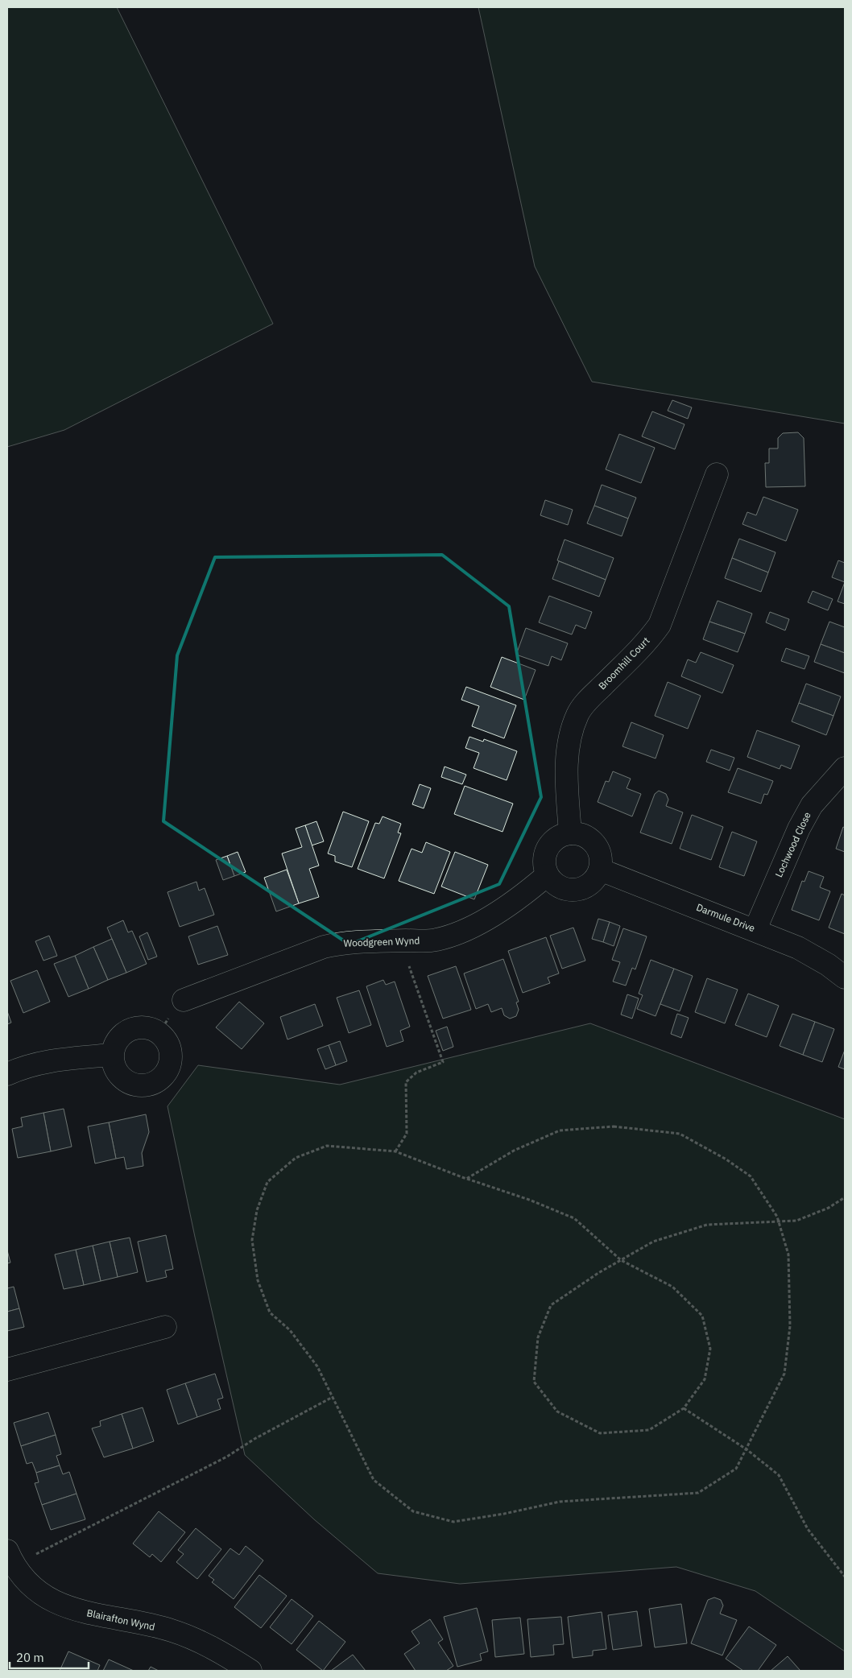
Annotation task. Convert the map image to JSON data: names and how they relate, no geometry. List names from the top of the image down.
{
  "streets": {
    "street": [
      "Broomhill Court",
      "Lochwood Close",
      "Darmule Drive",
      "Woodgreen Wynd",
      "Blairafton Wynd"
    ]
  },
  "crossings": [
    ["Broomhill Court", "Darmule Drive"],
    ["Broomhill Court", "Woodgreen Wynd"],
    ["Lochwood Close", "Darmule Drive"],
    ["Darmule Drive", "Woodgreen Wynd"]
  ],
  "scale_bar": "20 m"
}
